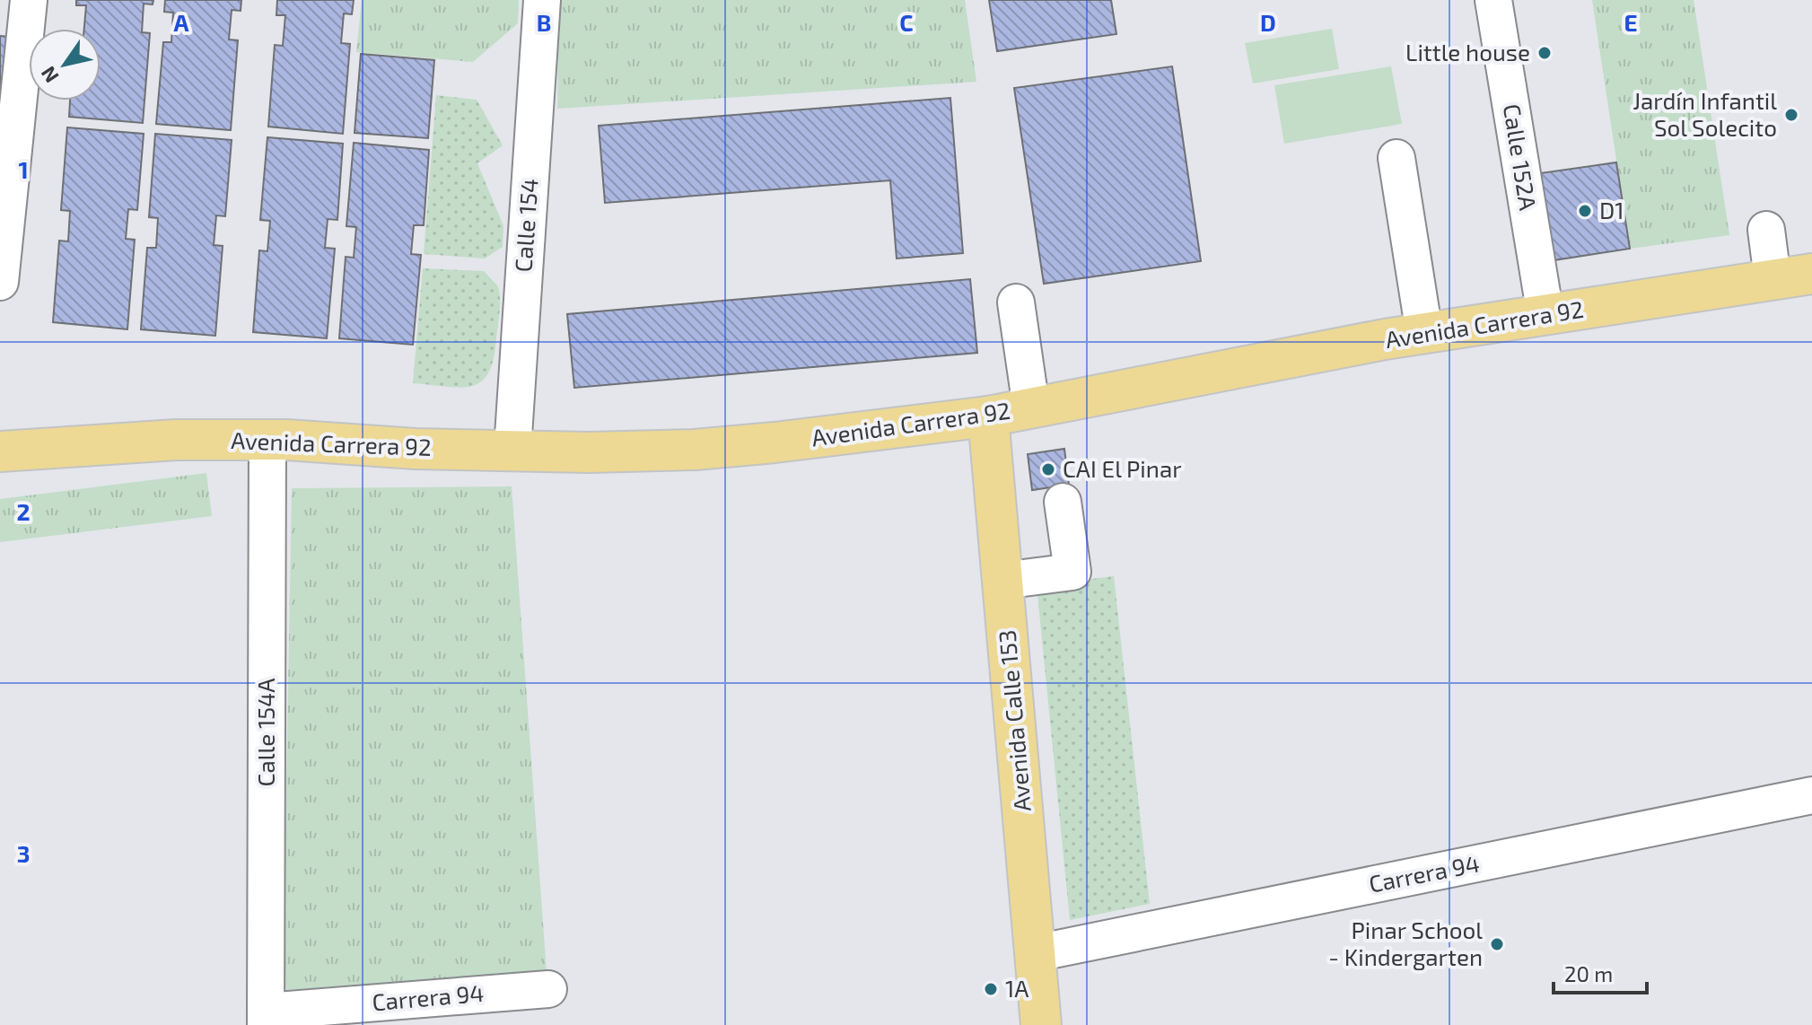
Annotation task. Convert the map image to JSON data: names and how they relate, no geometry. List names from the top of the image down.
{
  "streets": {
    "main road": ["Avenida Carrera 92", "Avenida Calle 153"],
    "street": [
      "Calle 152A",
      "Calle 154",
      "Calle 154A",
      "Carrera 94"
    ]
  },
  "crossings": [
    ["Calle 152A", "Avenida Carrera 92"],
    ["Calle 154", "Avenida Carrera 92"],
    ["Avenida Carrera 92", "Avenida Calle 153"],
    ["Avenida Carrera 92", "Calle 154A"],
    ["Avenida Calle 153", "Carrera 94"],
    ["Calle 154A", "Carrera 94"]
  ],
  "places": [
    "Little house",
    "Jardín Infantil Sol Solecito",
    "D1",
    "CAI El Pinar",
    "Pinar School - Kindergarten",
    "1A"
  ],
  "scale_bar": "20 m",
  "north": "bottom left",
  "grid": {
    "columns": [
      "A",
      "B",
      "C",
      "D",
      "E"
    ],
    "rows": ["1", "2", "3"]
  }
}
